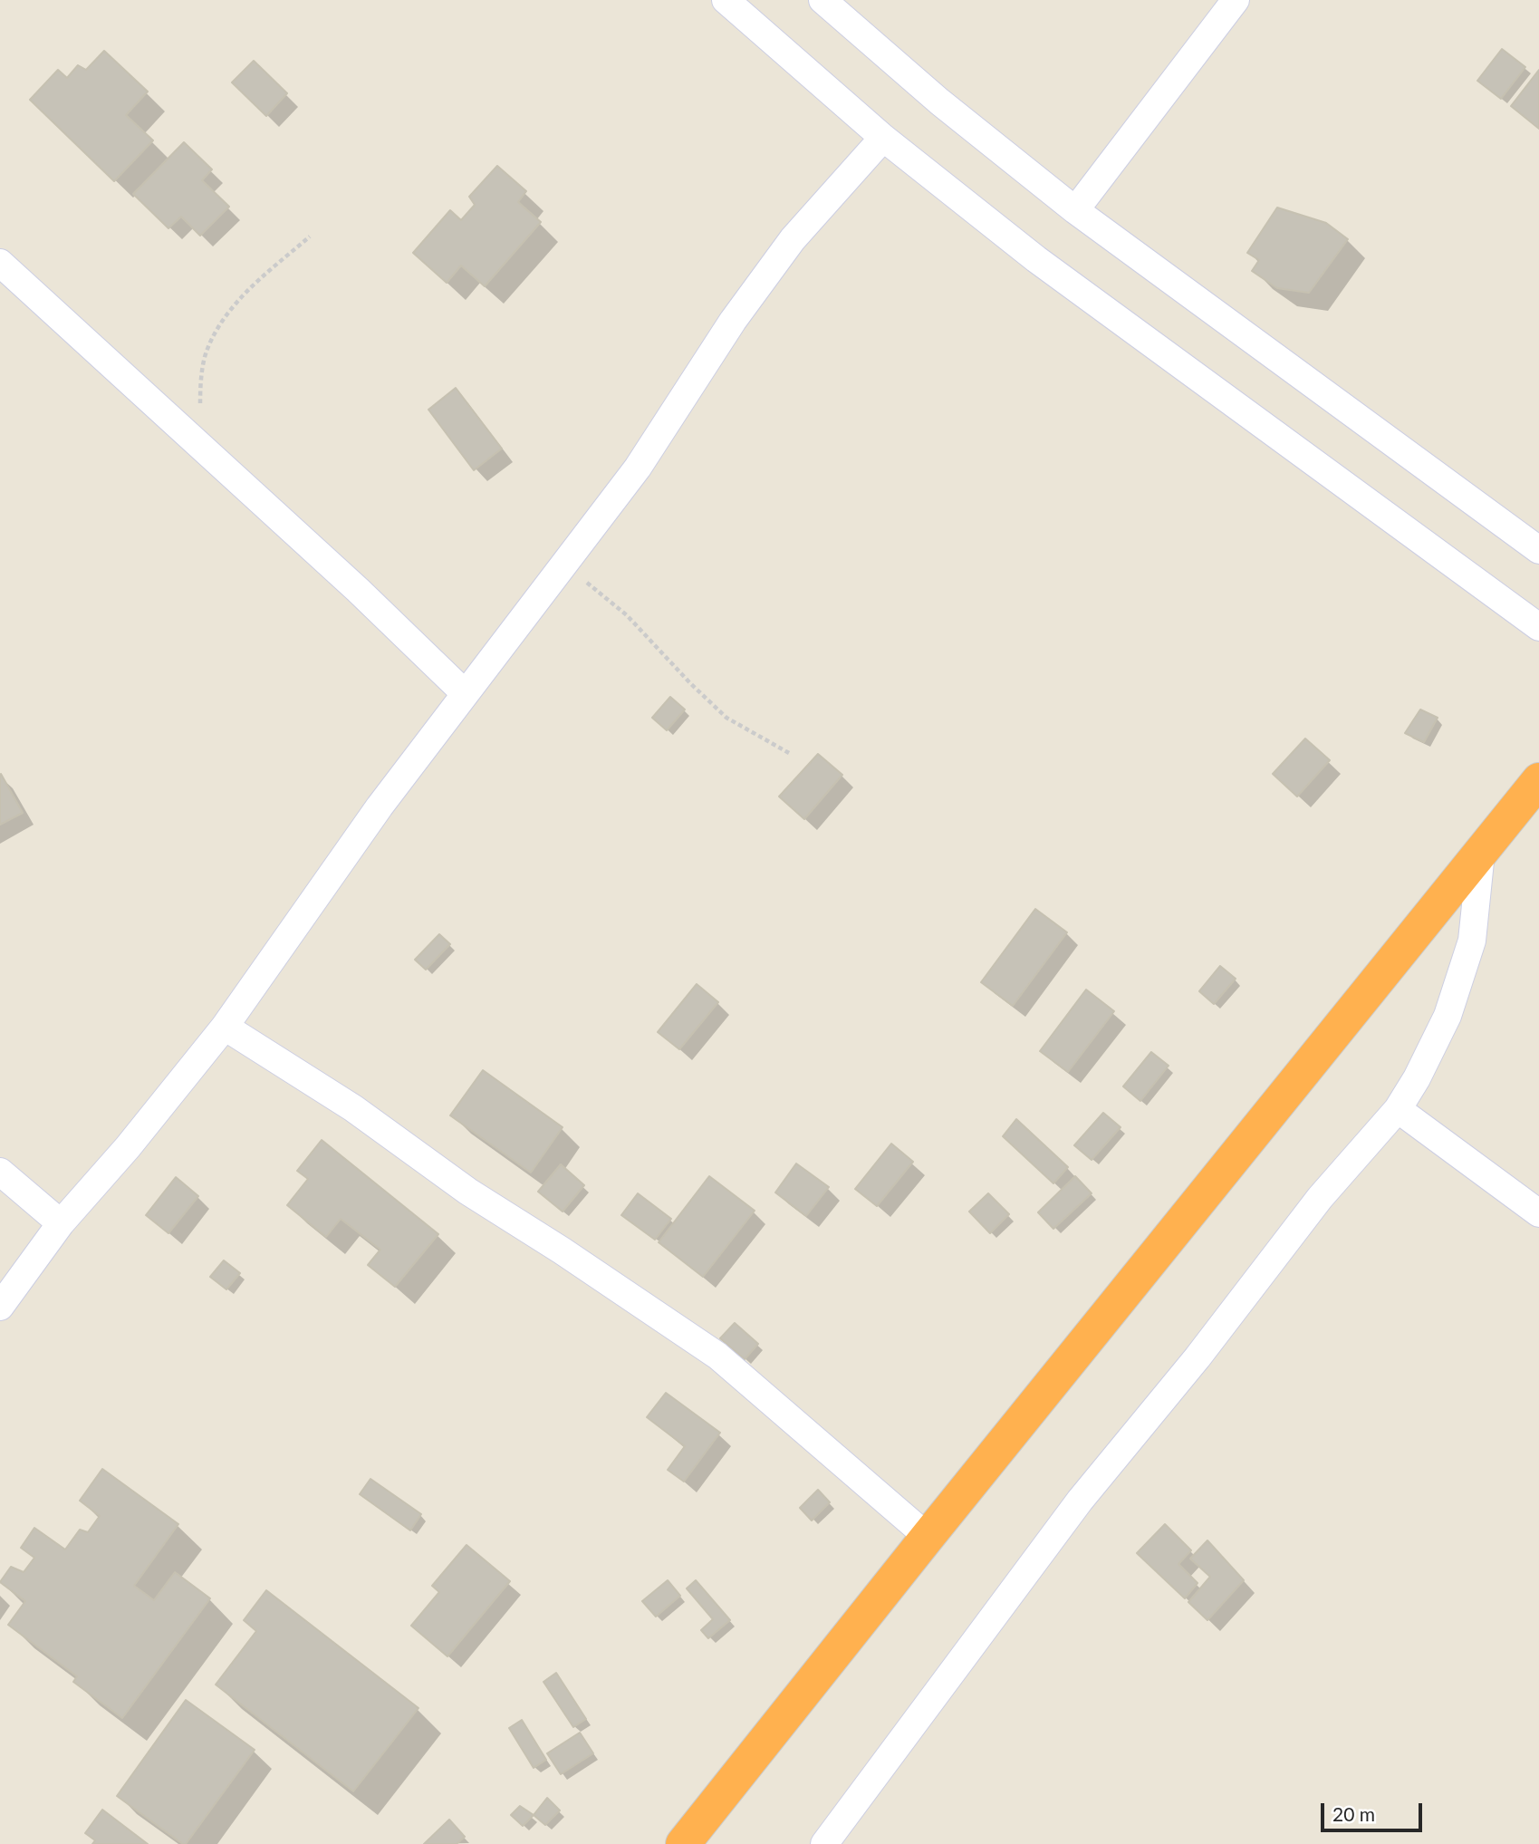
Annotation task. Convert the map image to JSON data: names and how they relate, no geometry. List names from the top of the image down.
{
  "scale_bar": "20 m"
}
